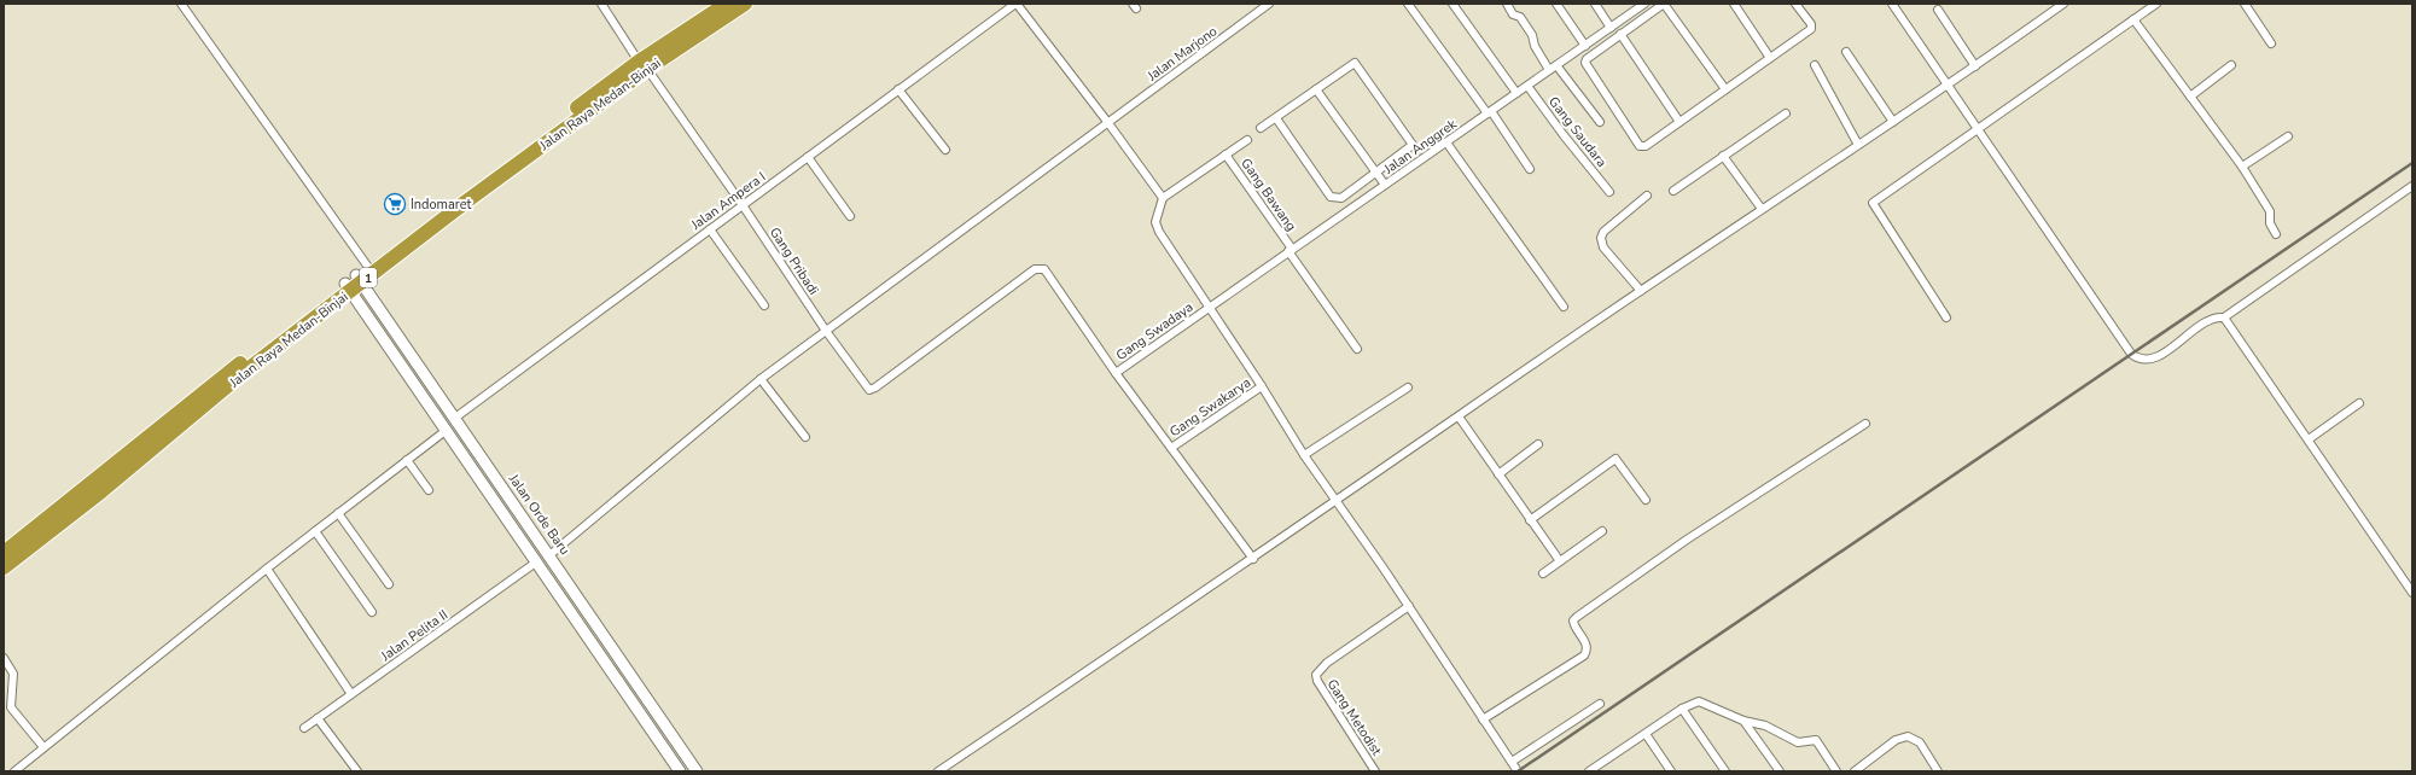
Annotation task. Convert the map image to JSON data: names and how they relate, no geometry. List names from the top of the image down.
{
  "streets": {
    "highway": ["Jalan Raya Medan-Binjai", "1"],
    "main road": ["Jalan Orde Baru"],
    "street": [
      "Jalan Marjono",
      "Gang Saudara",
      "Jalan Anggrek",
      "Gang Bawang",
      "Jalan Ampera I",
      "Gang Pribadi",
      "Gang Swadaya",
      "Gang Swakarya",
      "Jalan Pelita II",
      "Gang Metodist"
    ]
  },
  "crossings": [
    ["Jalan Marjono", "Gang Pribadi"],
    ["Jalan Marjono", "Jalan Orde Baru"],
    ["Jalan Raya Medan-Binjai", "Gang Pribadi"],
    ["Jalan Raya Medan-Binjai", "Jalan Orde Baru"],
    ["Gang Saudara", "Jalan Anggrek"],
    ["Jalan Anggrek", "Gang Bawang"],
    ["Jalan Anggrek", "Gang Swadaya"],
    ["Jalan Ampera I", "Gang Pribadi"],
    ["Jalan Ampera I", "Jalan Orde Baru"],
    ["Gang Pribadi", "Gang Swadaya"]
  ],
  "places": {
    "supermarket": ["Indomaret"]
  }
}
